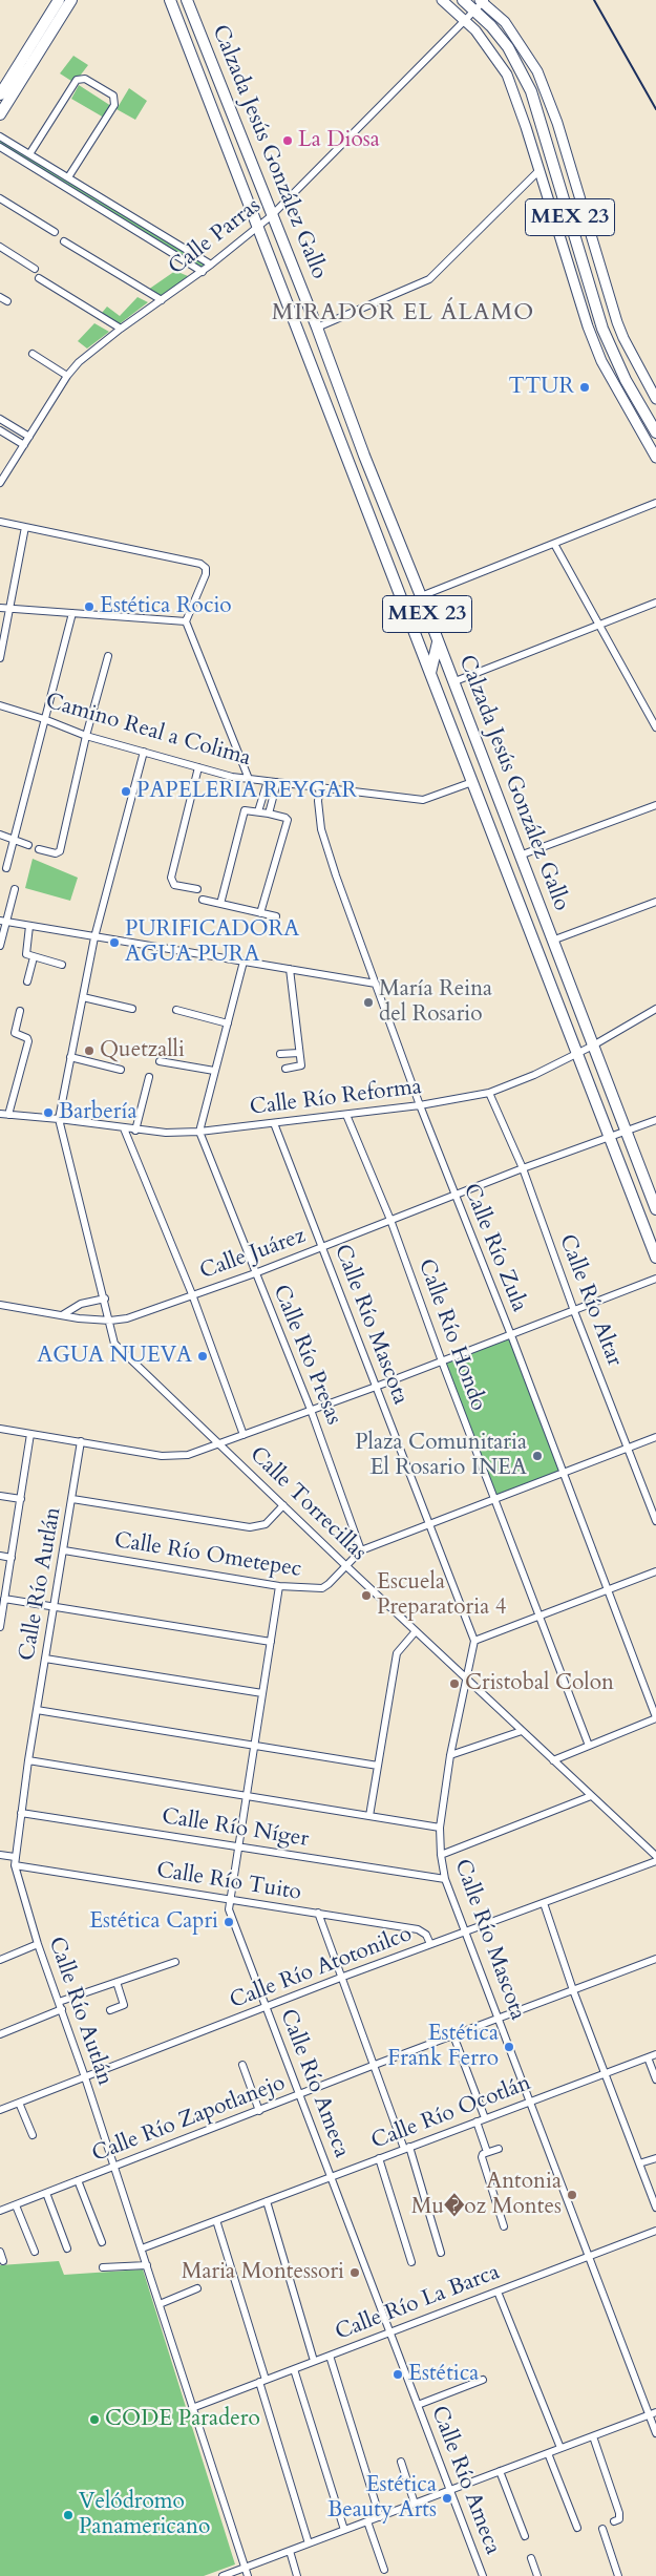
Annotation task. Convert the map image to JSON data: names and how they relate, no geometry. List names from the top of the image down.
{
  "streets": {
    "main road": ["Calzada Jesús González Gallo", "MEX 23"],
    "street": [
      "Calle Parras",
      "Camino Real a Colima",
      "Calle Río Reforma",
      "Calle Río Zula",
      "Calle Juárez",
      "Calle Río Altar",
      "Calle Río Mascota",
      "Calle Río Hondo",
      "Calle Río Presas",
      "Calle Torrecillas",
      "Calle Río Ometepec",
      "Calle Río Autlán",
      "Calle Río Níger",
      "Calle Río Tuito",
      "Calle Río Atotonilco",
      "Calle Río Ameca",
      "Calle Río Ocotlán",
      "Calle Río Zapotlanejo",
      "Calle Río La Barca"
    ]
  },
  "crossings": [
    ["Calzada Jesús González Gallo", "Calle Parras"],
    ["Calzada Jesús González Gallo", "Camino Real a Colima"],
    ["Calzada Jesús González Gallo", "Calle Río Reforma"],
    ["Calzada Jesús González Gallo", "Calle Juárez"],
    ["MEX 23", "Calle Parras"],
    ["Camino Real a Colima", "Calle Río Zula"],
    ["Calle Río Reforma", "Calle Río Zula"],
    ["Calle Río Reforma", "Calle Río Altar"],
    ["Calle Río Reforma", "Calle Río Mascota"],
    ["Calle Río Reforma", "Calle Río Hondo"],
    ["Calle Río Reforma", "Calle Río Presas"],
    ["Calle Río Reforma", "Calle Torrecillas"],
    ["Calle Río Zula", "Calle Juárez"],
    ["Calle Río Zula", "Calle Río Ometepec"],
    ["Calle Juárez", "Calle Río Altar"],
    ["Calle Juárez", "Calle Río Mascota"],
    ["Calle Juárez", "Calle Río Hondo"],
    ["Calle Juárez", "Calle Río Presas"],
    ["Calle Juárez", "Calle Torrecillas"],
    ["Calle Río Altar", "Calle Río Ometepec"],
    ["Calle Río Mascota", "Calle Torrecillas"],
    ["Calle Río Mascota", "Calle Río Ometepec"],
    ["Calle Río Mascota", "Calle Río Níger"],
    ["Calle Río Mascota", "Calle Río Atotonilco"],
    ["Calle Río Mascota", "Calle Río Ocotlán"],
    ["Calle Río Mascota", "Calle Río Zapotlanejo"],
    ["Calle Río Mascota", "Calle Río La Barca"],
    ["Calle Río Hondo", "Calle Río Ometepec"],
    ["Calle Río Presas", "Calle Río Ometepec"],
    ["Calle Torrecillas", "Calle Río Ometepec"],
    ["Calle Río Ometepec", "Calle Río Autlán"],
    ["Calle Río Ometepec", "Calle Río Ameca"],
    ["Calle Río Autlán", "Calle Río Níger"],
    ["Calle Río Autlán", "Calle Río Tuito"],
    ["Calle Río Autlán", "Calle Río Atotonilco"],
    ["Calle Río Autlán", "Calle Río Ocotlán"],
    ["Calle Río Autlán", "Calle Río Zapotlanejo"],
    ["Calle Río Autlán", "Calle Río La Barca"],
    ["Calle Río Níger", "Calle Río Ameca"],
    ["Calle Río Tuito", "Calle Río Atotonilco"],
    ["Calle Río Tuito", "Calle Río Ameca"],
    ["Calle Río Atotonilco", "Calle Río Ameca"],
    ["Calle Río Ameca", "Calle Río Ocotlán"],
    ["Calle Río Ameca", "Calle Río Zapotlanejo"],
    ["Calle Río Ameca", "Calle Río La Barca"]
  ],
  "districts": ["MIRADOR EL ÁLAMO"],
  "places": [
    "La Diosa",
    "TTUR",
    "Estética Rocio",
    "PAPELERIA REYGAR",
    "PURIFICADORA AGUA PURA",
    "María Reina del Rosario",
    "Quetzalli",
    "Barbería",
    "AGUA NUEVA",
    "Plaza Comunitaria El Rosario INEA",
    "Escuela Preparatoria 4",
    "Cristobal Colon",
    "Estética Capri",
    "Estética Frank Ferro",
    "Antonia Mu�oz Montes",
    "Maria Montessori",
    "Estética",
    "CODE Paradero",
    "Estética Beauty Arts",
    "Velódromo Panamericano"
  ]
}
